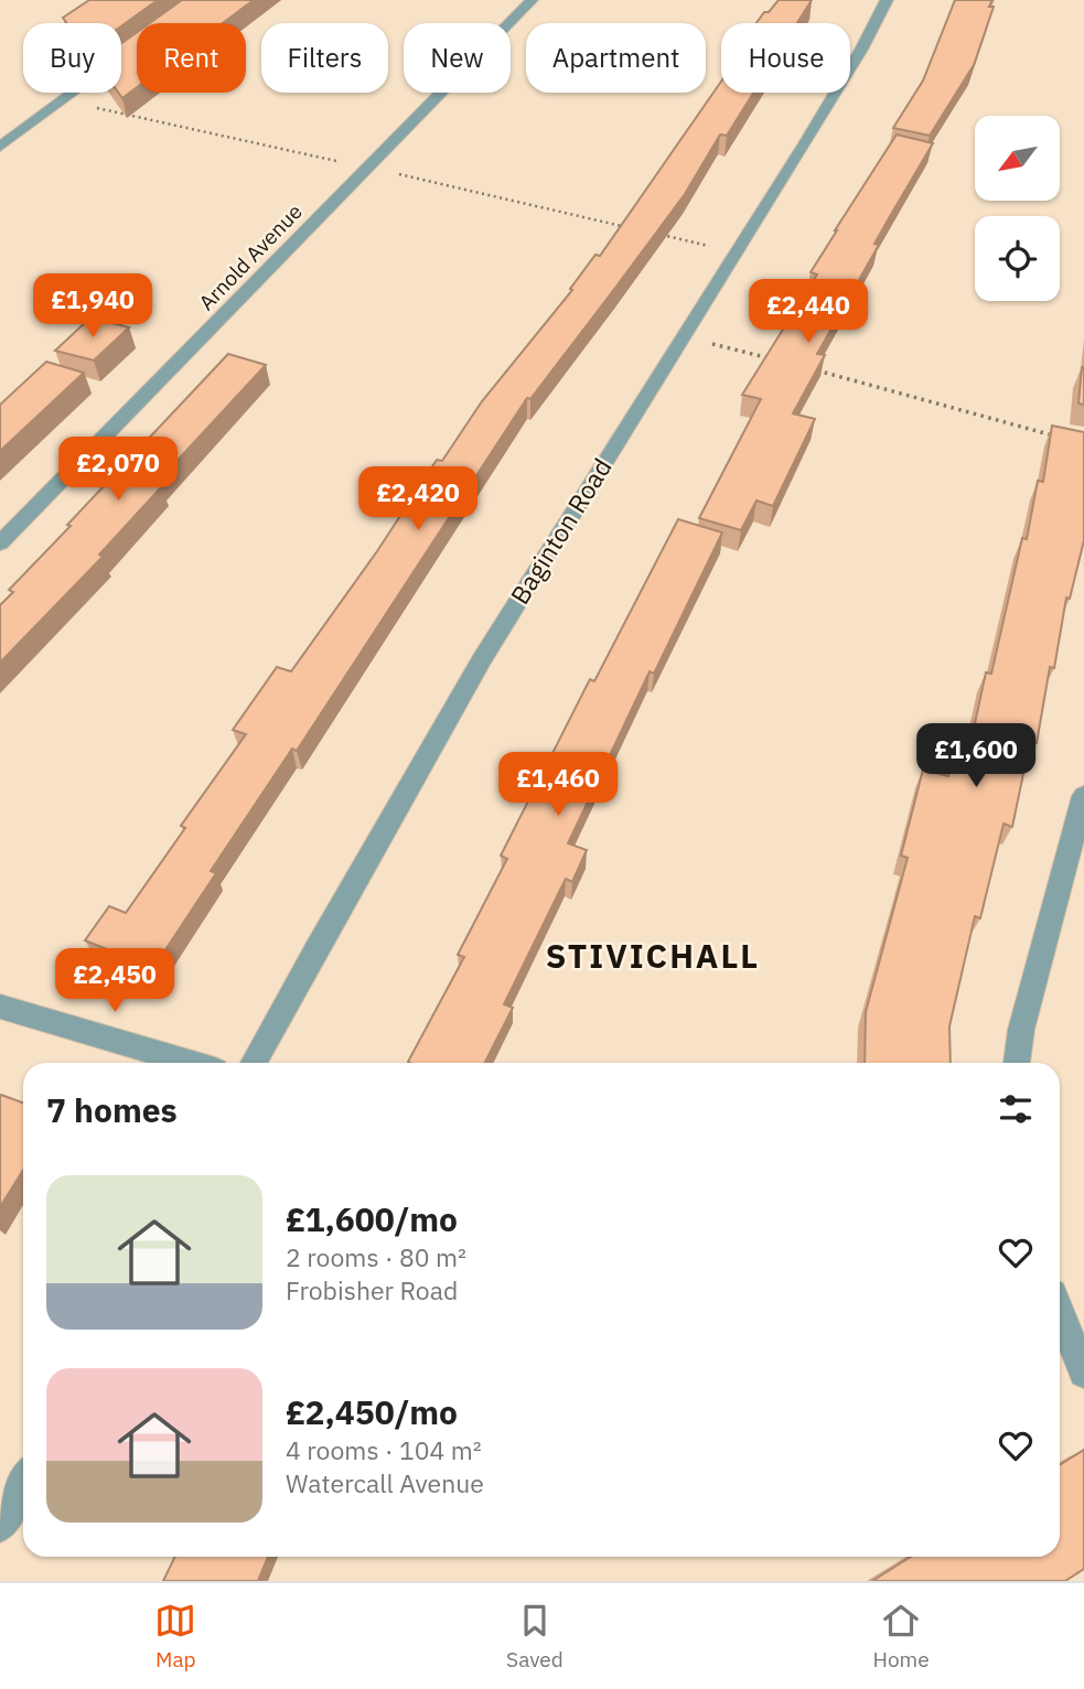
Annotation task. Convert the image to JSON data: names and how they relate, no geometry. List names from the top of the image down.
{
  "streets": {
    "street": ["Arnold Avenue", "Baginton Road"]
  },
  "districts": ["STIVICHALL"],
  "north": "bottom left",
  "page": {
    "chip": [
      "Buy",
      "Rent",
      "Filters",
      "New",
      "Apartment",
      "House"
    ],
    "price": [
      "£1,940",
      "£2,440",
      "£2,070",
      "£2,420",
      "£1,600",
      "£1,460",
      "£2,450"
    ],
    "heading": "7 homes",
    "list": [
      {
        "name": "£1,600/mo",
        "note": "2 rooms · 80 m² · Frobisher Road"
      },
      {
        "name": "£2,450/mo",
        "note": "4 rooms · 104 m² · Watercall Avenue"
      }
    ],
    "tabs": ["Map", "Saved", "Home"]
  }
}
